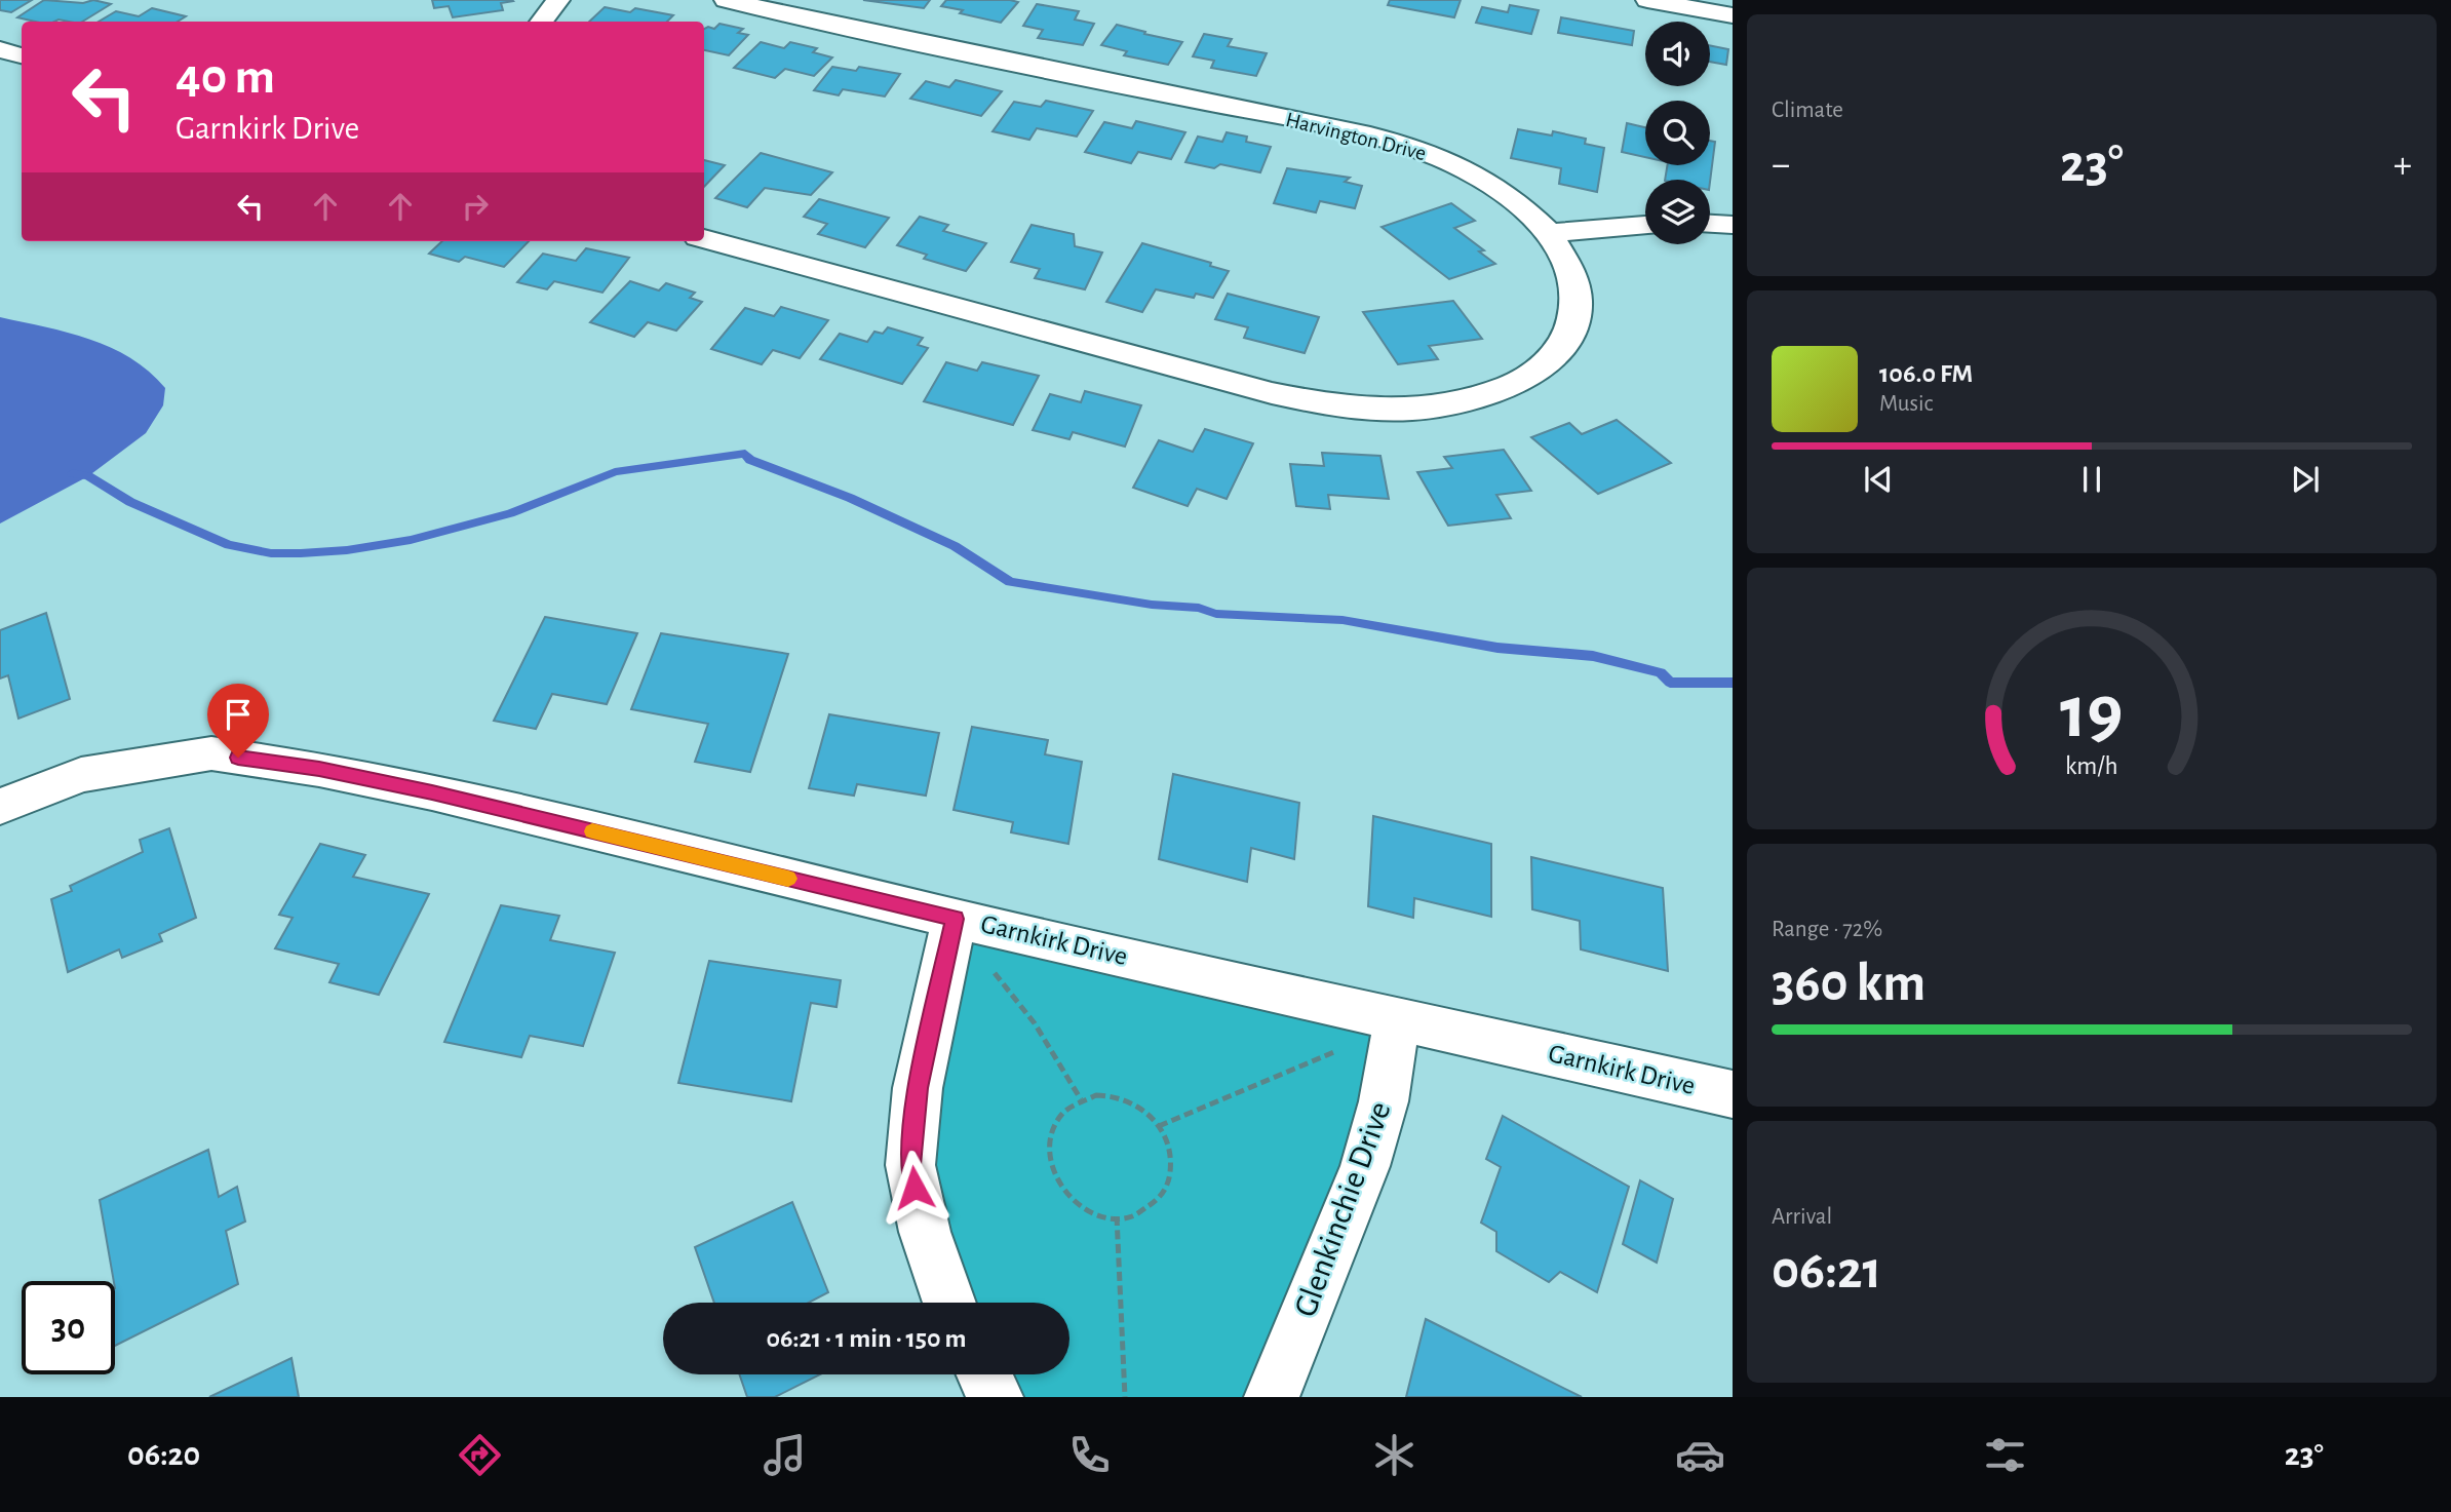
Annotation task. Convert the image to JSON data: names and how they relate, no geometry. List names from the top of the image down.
{
  "streets": {
    "street": ["Harvington Drive", "Garnkirk Drive", "Glenkinchie Drive"]
  },
  "crossings": [
    ["Garnkirk Drive", "Glenkinchie Drive"]
  ],
  "page": {
    "tile": [
      "Climate",
      ["Range · 72%", "360 km"],
      ["Arrival", "06:21"]
    ],
    "turn": ["40 m", "Garnkirk Drive"],
    "heat": ["−", "23°", "+"],
    "song": ["106.0 FM", "Music"],
    "limit": "30",
    "trip": "06:21 · 1 min · 150 m",
    "tabs": ["06:20", "23°"],
    "gauge": ["19", "km/h"]
  }
}
